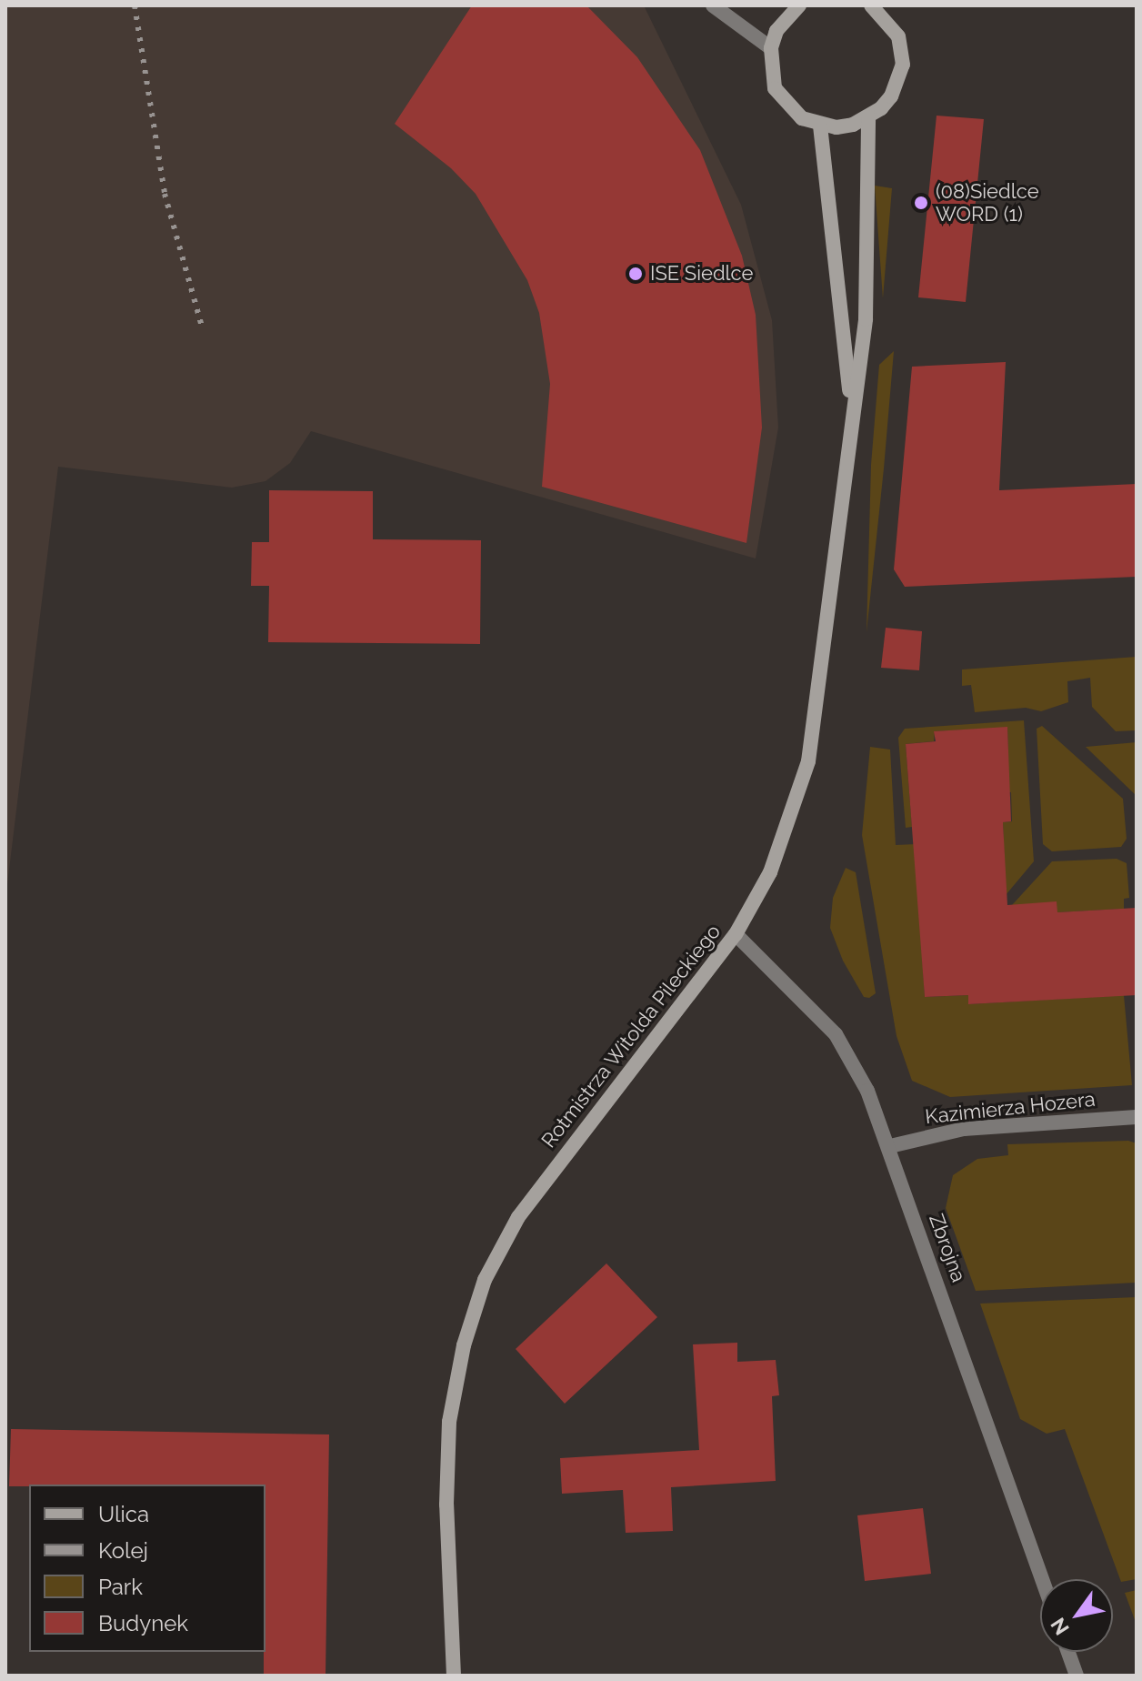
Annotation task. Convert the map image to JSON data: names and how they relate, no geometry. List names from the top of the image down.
{
  "streets": {
    "main road": ["Rotmistrza Witolda Pileckiego"],
    "street": ["Kazimierza Hozera", "Zbrojna"]
  },
  "crossings": [
    ["Rotmistrza Witolda Pileckiego", "Zbrojna"],
    ["Kazimierza Hozera", "Zbrojna"]
  ],
  "places": ["(08)Siedlce WORD (1)", "ISE Siedlce"],
  "legend": [
    "Ulica",
    "Kolej",
    "Park",
    "Budynek"
  ],
  "north": "bottom left"
}
